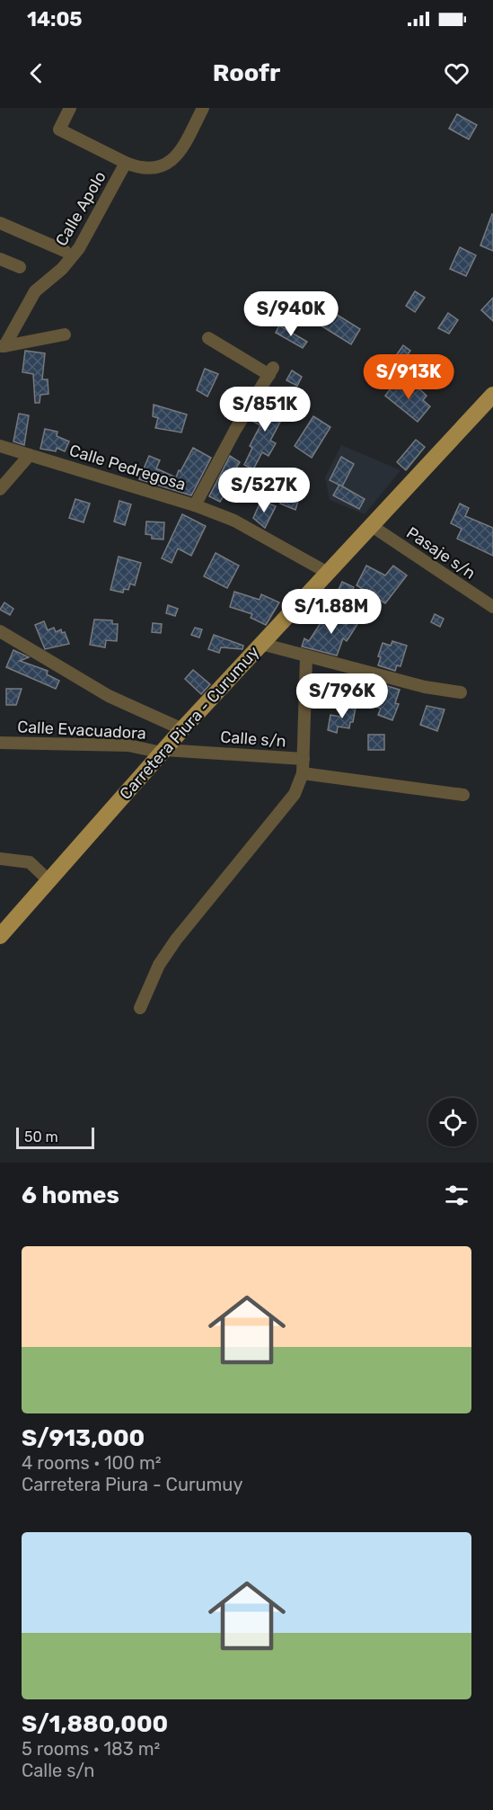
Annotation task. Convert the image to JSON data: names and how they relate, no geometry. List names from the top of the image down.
{
  "streets": {
    "main road": ["Carretera Piura - Curumuy"],
    "street": [
      "Calle Apolo",
      "Calle Pedregosa",
      "Pasaje s/n",
      "Calle Evacuadora",
      "Calle s/n"
    ]
  },
  "crossings": [
    ["Calle Pedregosa", "Carretera Piura - Curumuy"],
    ["Pasaje s/n", "Carretera Piura - Curumuy"],
    ["Carretera Piura - Curumuy", "Calle Evacuadora"],
    ["Carretera Piura - Curumuy", "Calle s/n"],
    ["Calle Evacuadora", "Calle s/n"]
  ],
  "scale_bar": "50 m",
  "page": {
    "status": "14:05",
    "header": "Roofr",
    "price": [
      "S/940K",
      "S/913K",
      "S/851K",
      "S/527K",
      "S/1.88M",
      "S/796K"
    ],
    "scale": "50 m",
    "heading": "6 homes",
    "list": [
      {
        "name": "S/913,000",
        "note": "4 rooms · 100 m² · Carretera Piura - Curumuy"
      },
      {
        "name": "S/1,880,000",
        "note": "5 rooms · 183 m² · Calle s/n"
      }
    ]
  }
}
